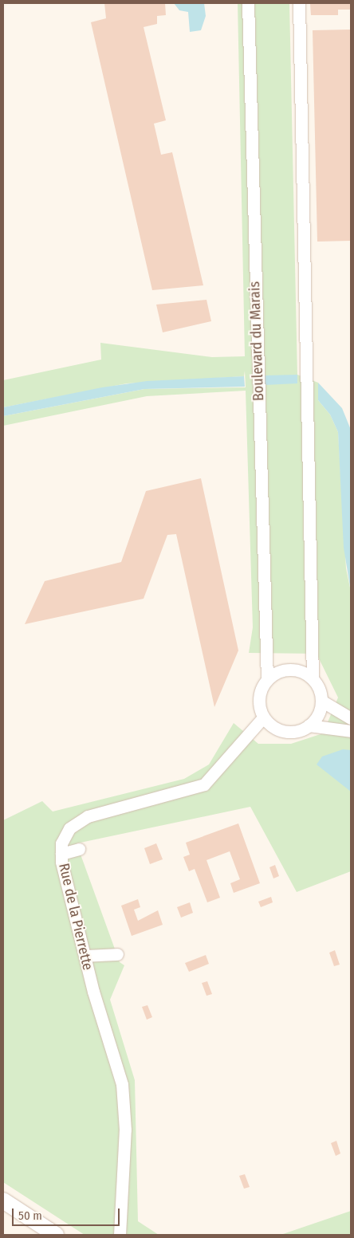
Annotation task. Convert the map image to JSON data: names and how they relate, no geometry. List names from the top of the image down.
{
  "streets": {
    "street": ["Boulevard du Marais", "Rue de la Pierrette"]
  },
  "crossings": [
    ["Boulevard du Marais", "Rue de la Pierrette"]
  ],
  "scale_bar": "50 m"
}
